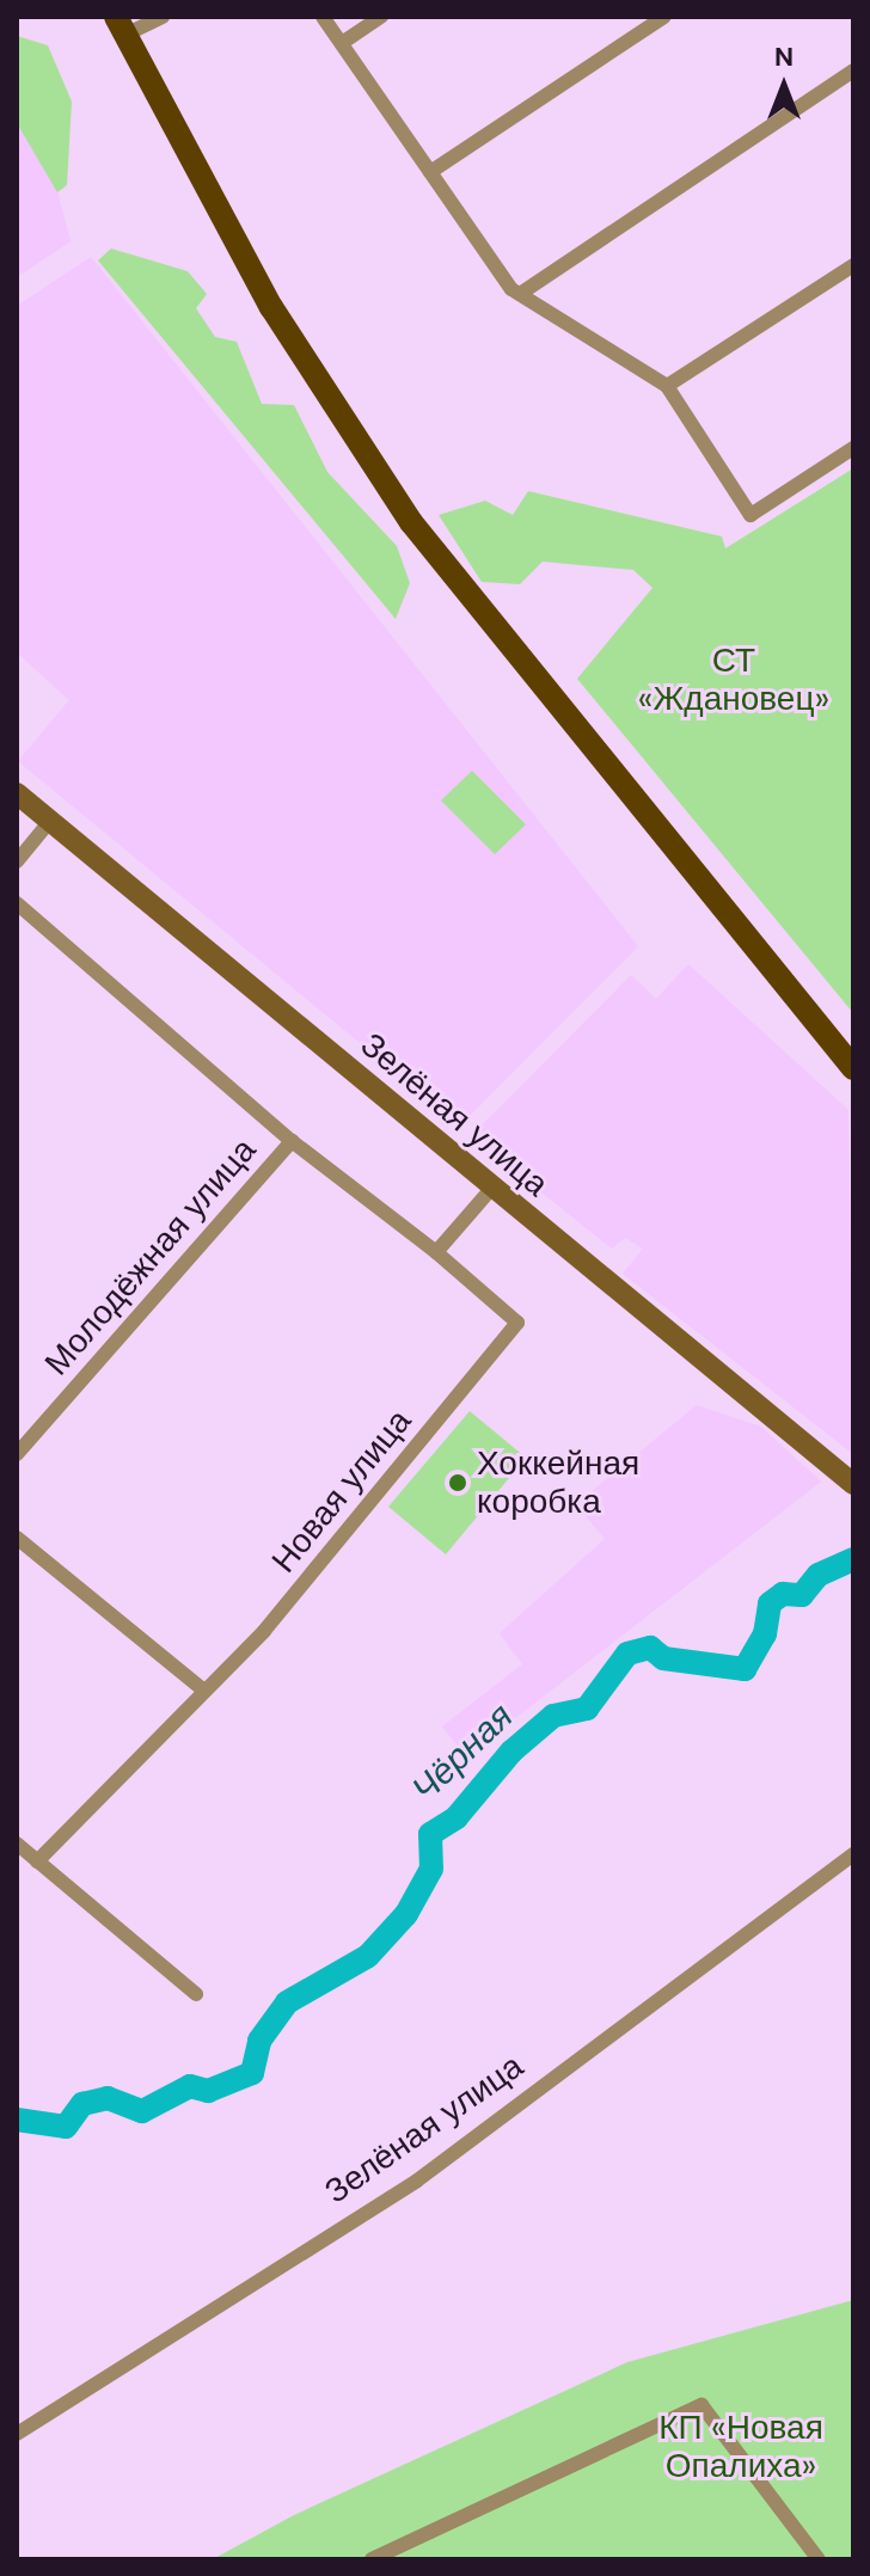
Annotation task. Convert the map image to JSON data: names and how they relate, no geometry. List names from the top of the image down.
{
  "streets": {
    "street": ["Зелёная улица", "Молодёжная улица", "Новая улица"]
  },
  "water": ["Чёрная"],
  "parks": ["СТ «Ждановец»", "КП «Новая Опалиха»"],
  "places": ["Хоккейная коробка"],
  "north": "top"
}
